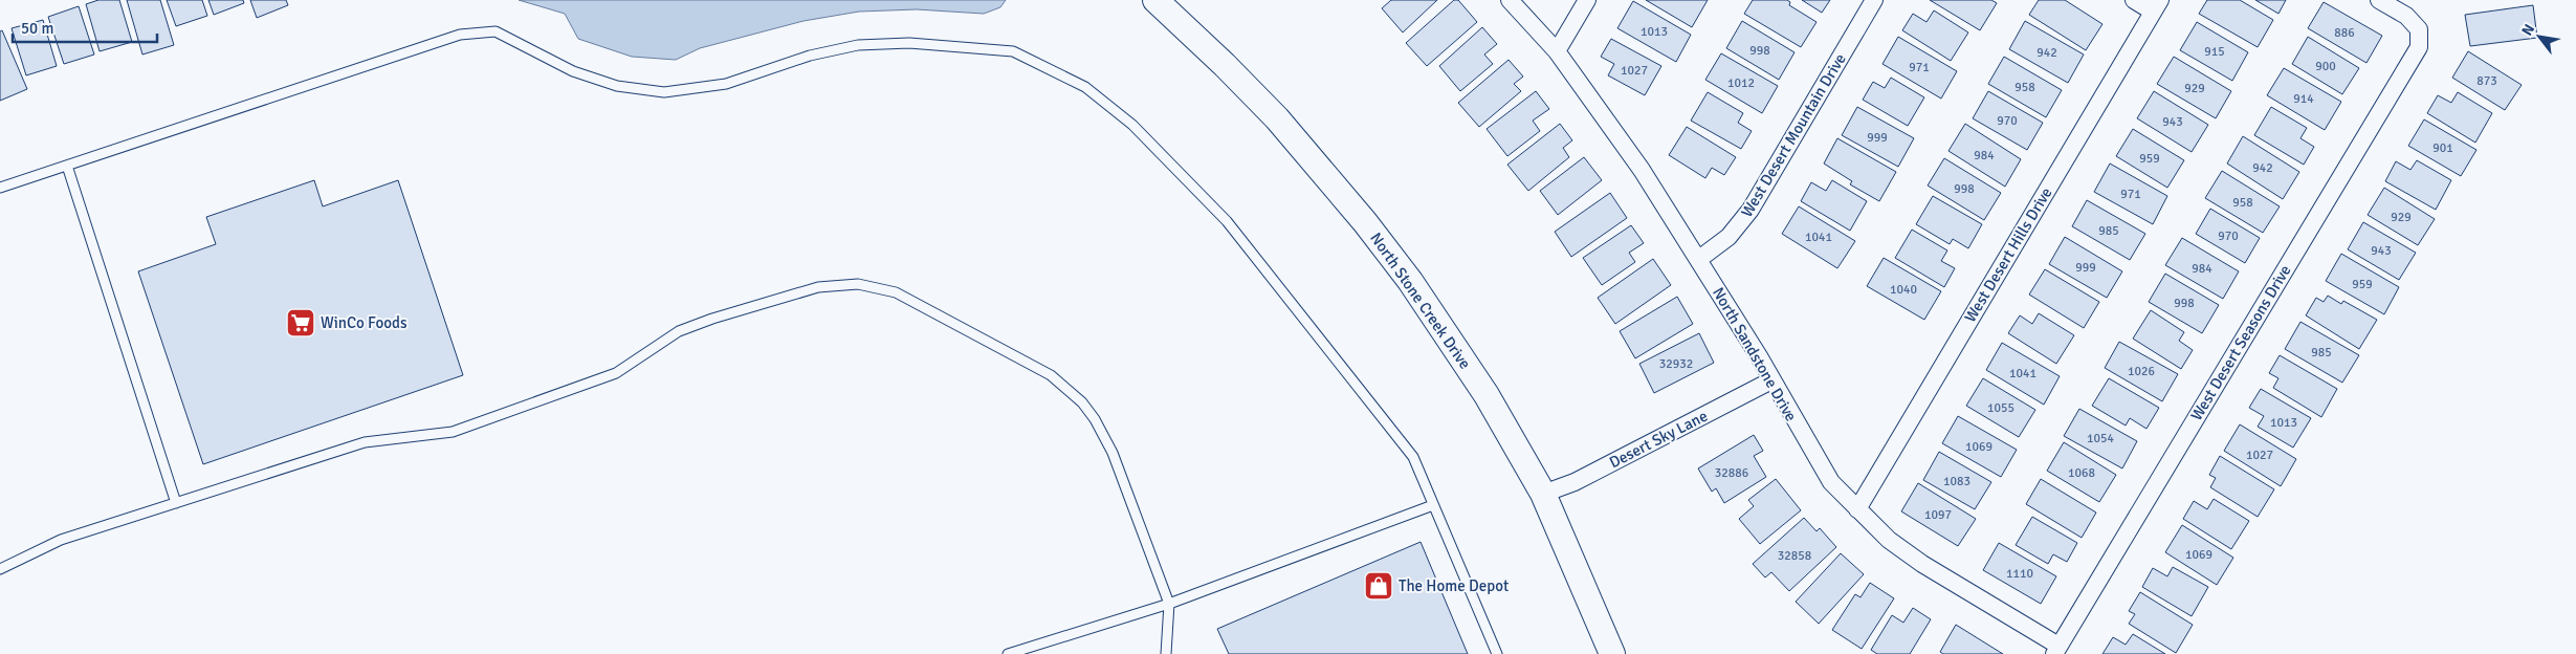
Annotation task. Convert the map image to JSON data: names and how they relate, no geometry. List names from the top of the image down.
{
  "streets": {
    "street": [
      "West Desert Mountain Drive",
      "West Desert Hills Drive",
      "North Stone Creek Drive",
      "West Desert Seasons Drive",
      "North Sandstone Drive",
      "Desert Sky Lane"
    ]
  },
  "crossings": [
    ["West Desert Mountain Drive", "North Sandstone Drive"],
    ["West Desert Hills Drive", "North Sandstone Drive"],
    ["North Stone Creek Drive", "Desert Sky Lane"],
    ["West Desert Seasons Drive", "North Sandstone Drive"],
    ["North Sandstone Drive", "Desert Sky Lane"]
  ],
  "places": {
    "supermarket": ["WinCo Foods"],
    "shop": ["The Home Depot"]
  },
  "house_numbers": [
    "1013",
    "886",
    "998",
    "915",
    "942",
    "900",
    "971",
    "1027",
    "873",
    "1012",
    "958",
    "929",
    "914",
    "970",
    "943",
    "999",
    "901",
    "984",
    "959",
    "942",
    "998",
    "971",
    "958",
    "929",
    "985",
    "970",
    "1041",
    "943",
    "999",
    "984",
    "959",
    "1040",
    "998",
    "985",
    "32932",
    "1026",
    "1041",
    "1055",
    "1013",
    "1054",
    "1069",
    "1027",
    "32886",
    "1068",
    "1083",
    "1097",
    "1069",
    "32858",
    "1110"
  ],
  "scale_bar": "50 m",
  "north": "top left"
}
